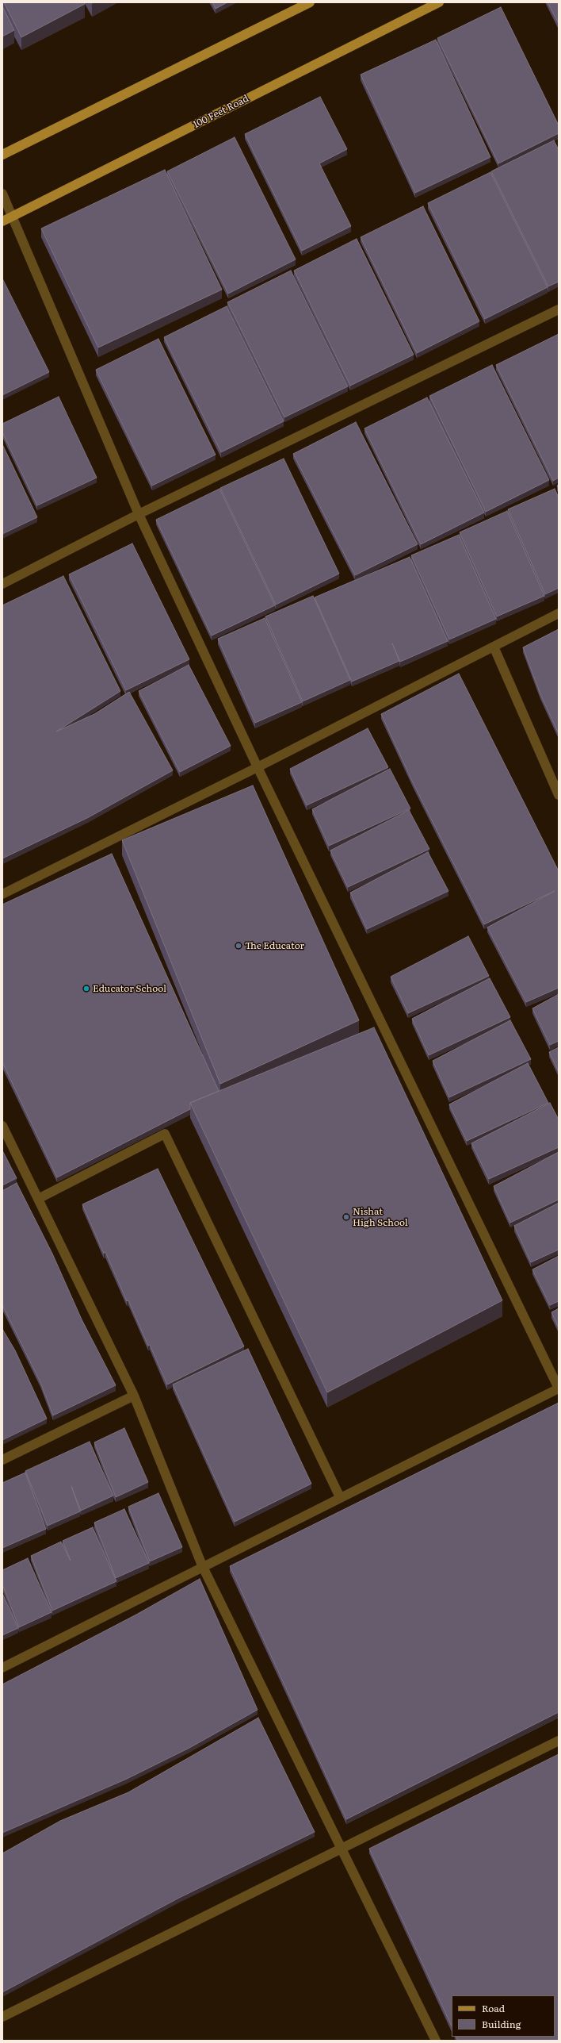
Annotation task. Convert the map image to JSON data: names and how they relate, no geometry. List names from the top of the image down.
{
  "streets": {
    "main road": ["100 Feet Road"]
  },
  "places": ["The Educator", "Educator School", "Nishat High School"],
  "legend": ["Road", "Building"]
}
